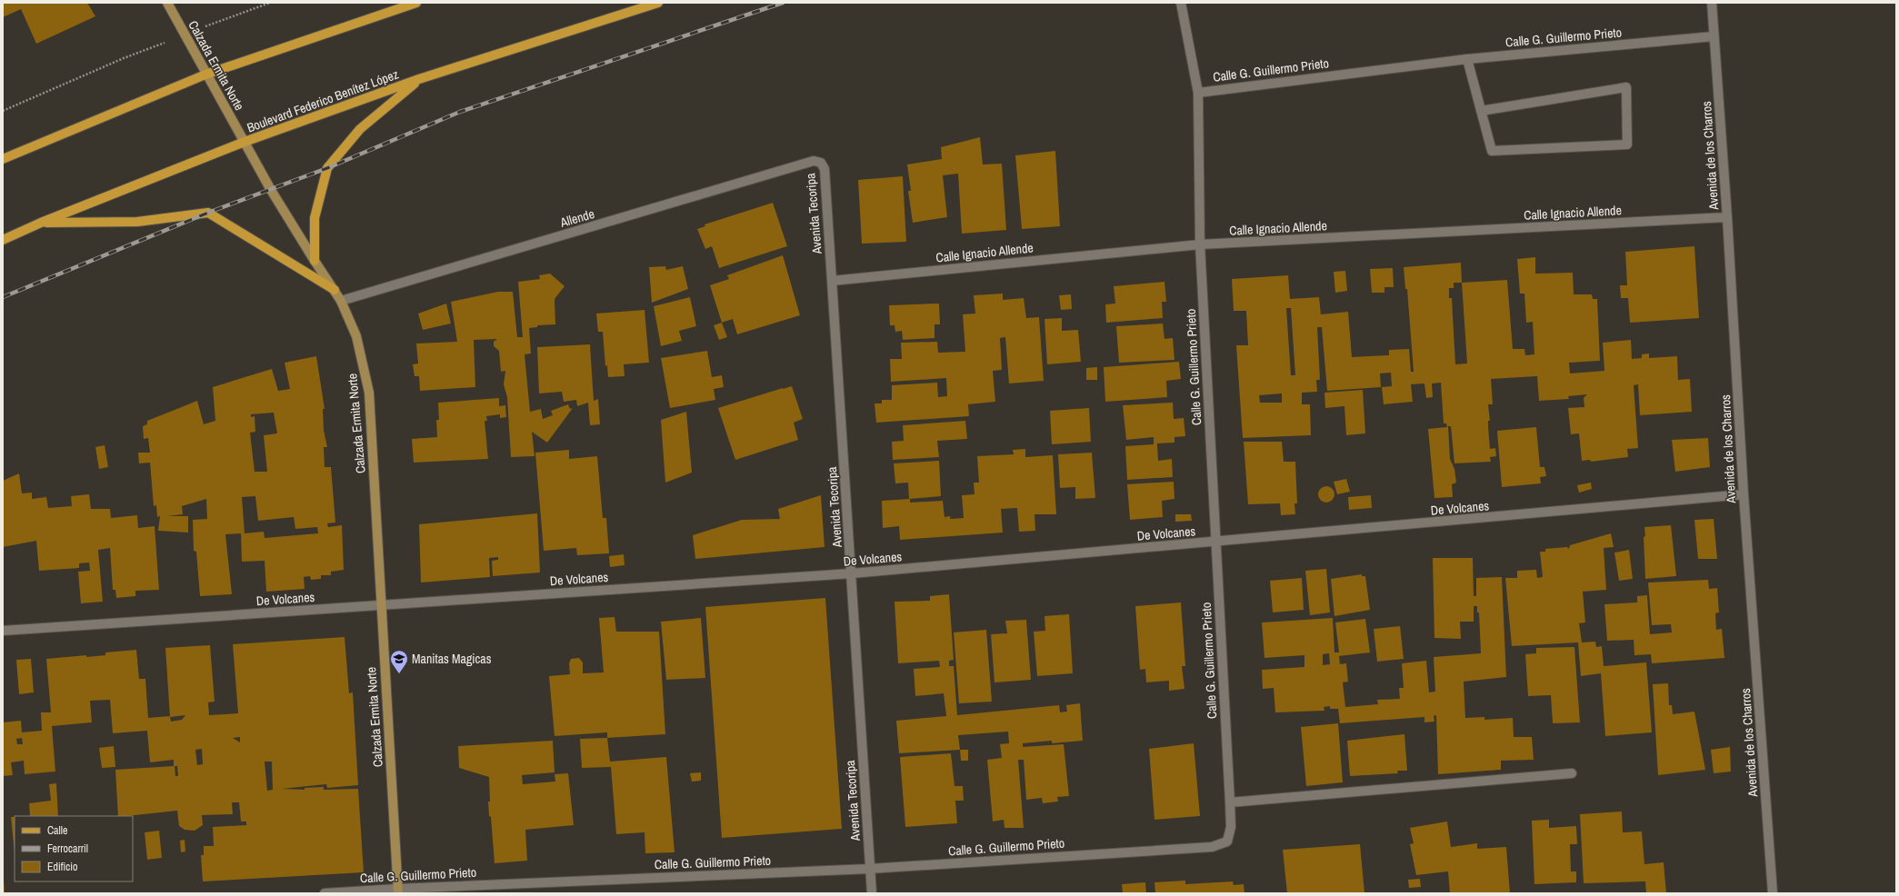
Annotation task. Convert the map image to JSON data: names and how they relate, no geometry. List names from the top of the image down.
{
  "streets": {
    "main road": ["Calzada Ermita Norte", "Boulevard Federico Benítez López"],
    "street": [
      "Calle G. Guillermo Prieto",
      "Avenida de los Charros",
      "Calle Ignacio Allende",
      "Avenida Tecoripa",
      "Allende",
      "De Volcanes"
    ]
  },
  "crossings": [
    ["Calle G. Guillermo Prieto", "Calzada Ermita Norte"],
    ["Calle G. Guillermo Prieto", "Avenida de los Charros"],
    ["Calle G. Guillermo Prieto", "Calle Ignacio Allende"],
    ["Calle G. Guillermo Prieto", "Avenida Tecoripa"],
    ["Calle G. Guillermo Prieto", "De Volcanes"],
    ["Calzada Ermita Norte", "Boulevard Federico Benítez López"],
    ["Calzada Ermita Norte", "Allende"],
    ["Calzada Ermita Norte", "De Volcanes"],
    ["Avenida de los Charros", "Calle Ignacio Allende"],
    ["Avenida de los Charros", "De Volcanes"],
    ["Calle Ignacio Allende", "Avenida Tecoripa"],
    ["Avenida Tecoripa", "Allende"],
    ["Avenida Tecoripa", "De Volcanes"]
  ],
  "places": {
    "school or university": ["Manitas Magicas"]
  },
  "legend": ["Calle", "Ferrocarril", "Edificio"]
}
